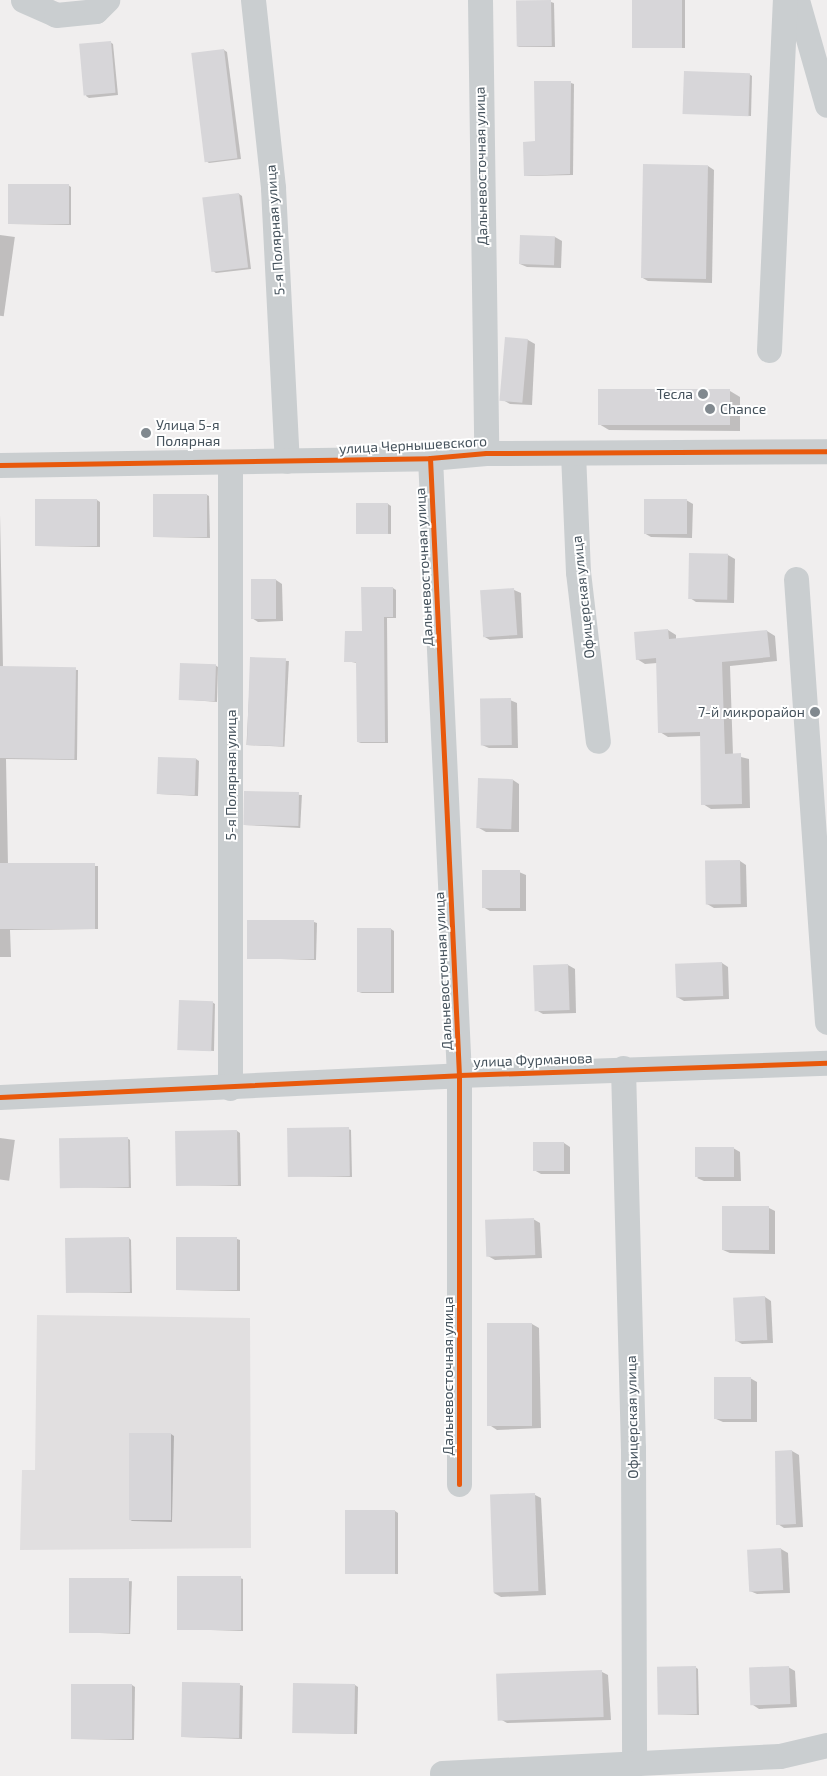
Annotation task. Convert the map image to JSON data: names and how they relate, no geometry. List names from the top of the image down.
{
  "streets": {
    "street": [
      "Дальневосточная улица",
      "5-я Полярная улица",
      "улица Чернышевского",
      "Офицерская улица",
      "улица Фурманова"
    ]
  },
  "crossings": [
    ["Дальневосточная улица", "улица Чернышевского"],
    ["Дальневосточная улица", "улица Фурманова"],
    ["5-я Полярная улица", "улица Чернышевского"],
    ["5-я Полярная улица", "улица Фурманова"],
    ["улица Чернышевского", "Офицерская улица"],
    ["Офицерская улица", "улица Фурманова"]
  ],
  "places": [
    "Тесла",
    "Chance",
    "Улица 5-я Полярная",
    "7-й микрорайон"
  ]
}
